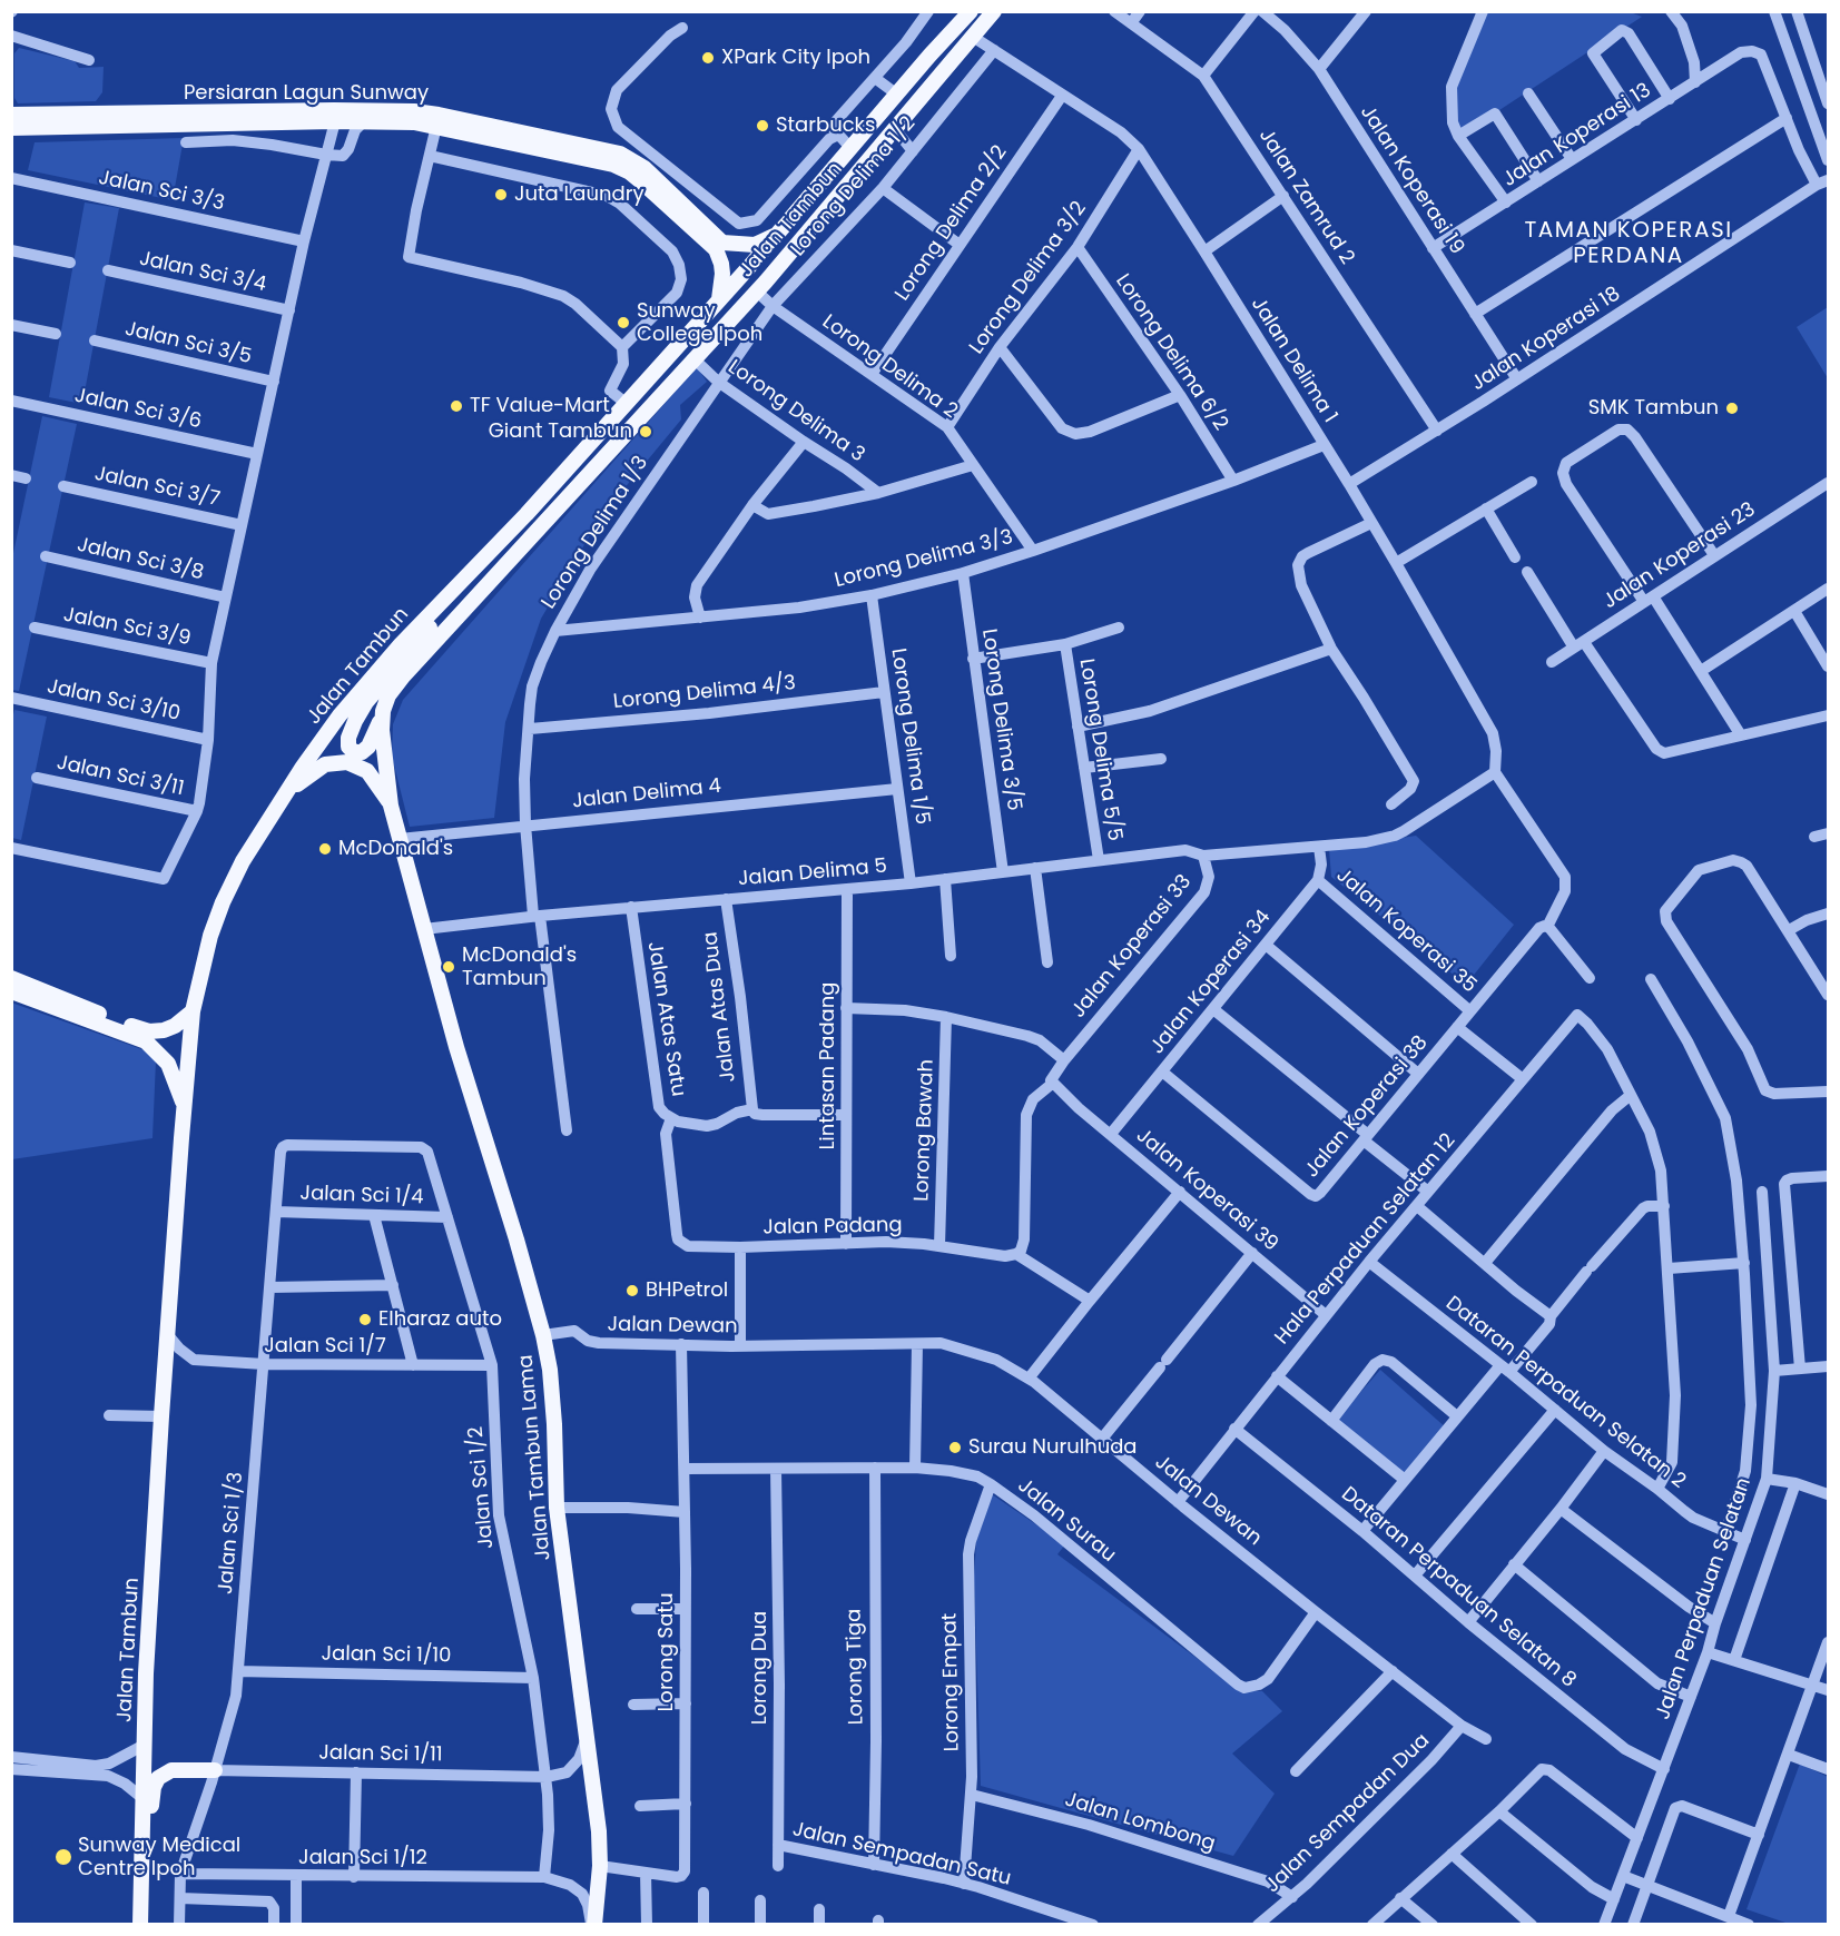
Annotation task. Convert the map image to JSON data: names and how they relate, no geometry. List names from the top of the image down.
{
  "streets": {
    "main road": ["Persiaran Lagun Sunway", "Jalan Tambun", "Jalan Tambun Lama"],
    "street": [
      "Jalan Koperasi 13",
      "Jalan Koperasi 19",
      "Lorong Delima 1/2",
      "Jalan Sci 3/3",
      "Jalan Zamrud 2",
      "Lorong Delima 2/2",
      "Jalan Sci 3/4",
      "Lorong Delima 3/2",
      "Jalan Koperasi 18",
      "Jalan Sci 3/5",
      "Lorong Delima 6/2",
      "Jalan Delima 1",
      "Lorong Delima 2",
      "Jalan Sci 3/6",
      "Lorong Delima 3",
      "Jalan Sci 3/7",
      "Lorong Delima 1/3",
      "Jalan Koperasi 23",
      "Jalan Sci 3/8",
      "Lorong Delima 3/3",
      "Jalan Sci 3/9",
      "Lorong Delima 4/3",
      "Jalan Sci 3/10",
      "Lorong Delima 3/5",
      "Lorong Delima 1/5",
      "Lorong Delima 5/5",
      "Jalan Sci 3/11",
      "Jalan Delima 4",
      "Jalan Delima 5",
      "Jalan Koperasi 35",
      "Jalan Koperasi 33",
      "Jalan Koperasi 34",
      "Jalan Atas Dua",
      "Jalan Atas Satu",
      "Lintasan Padang",
      "Jalan Koperasi 38",
      "Lorong Bawah",
      "Jalan Koperasi 39",
      "Jalan Sci 1/4",
      "Jalan Padang",
      "Hala Perpaduan Selatan 12",
      "Jalan Dewan",
      "Jalan Sci 1/7",
      "Dataran Perpaduan Selatan 2",
      "Jalan Sci 1/2",
      "Jalan Surau",
      "Jalan Sci 1/3",
      "Dataran Perpaduan Selatan 8",
      "Jalan Perpaduan Selatan",
      "Lorong Satu",
      "Jalan Sci 1/10",
      "Lorong Tiga",
      "Lorong Dua",
      "Lorong Empat",
      "Jalan Sci 1/11",
      "Jalan Sempadan Dua",
      "Jalan Lombong",
      "Jalan Sempadan Satu",
      "Jalan Sci 1/12"
    ]
  },
  "crossings": [
    ["Jalan Koperasi 13", "Jalan Koperasi 19"],
    ["Jalan Koperasi 19", "Jalan Koperasi 18"],
    ["Lorong Delima 1/2", "Jalan Delima 1"],
    ["Lorong Delima 1/2", "Lorong Delima 2"],
    ["Lorong Delima 1/2", "Lorong Delima 3"],
    ["Lorong Delima 1/2", "Lorong Delima 1/3"],
    ["Jalan Zamrud 2", "Jalan Koperasi 18"],
    ["Jalan Tambun", "Jalan Delima 1"],
    ["Jalan Tambun", "Lorong Delima 2"],
    ["Jalan Tambun", "Lorong Delima 3"],
    ["Jalan Tambun", "Jalan Sci 1/7"],
    ["Lorong Delima 2/2", "Jalan Delima 1"],
    ["Lorong Delima 2/2", "Lorong Delima 2"],
    ["Lorong Delima 3/2", "Lorong Delima 6/2"],
    ["Lorong Delima 3/2", "Jalan Delima 1"],
    ["Lorong Delima 3/2", "Lorong Delima 2"],
    ["Jalan Koperasi 18", "Jalan Delima 1"],
    ["Lorong Delima 6/2", "Lorong Delima 3/3"],
    ["Jalan Delima 1", "Lorong Delima 3/3"],
    ["Jalan Delima 1", "Jalan Koperasi 33"],
    ["Lorong Delima 2", "Lorong Delima 3/3"],
    ["Lorong Delima 3", "Lorong Delima 1/3"],
    ["Lorong Delima 1/3", "Lorong Delima 3/3"],
    ["Lorong Delima 1/3", "Lorong Delima 4/3"],
    ["Lorong Delima 1/3", "Jalan Delima 4"],
    ["Lorong Delima 1/3", "Jalan Delima 5"],
    ["Lorong Delima 3/3", "Lorong Delima 3/5"],
    ["Lorong Delima 3/3", "Lorong Delima 1/5"],
    ["Lorong Delima 4/3", "Lorong Delima 1/5"],
    ["Lorong Delima 3/5", "Jalan Delima 5"],
    ["Lorong Delima 1/5", "Jalan Delima 4"],
    ["Lorong Delima 1/5", "Jalan Delima 5"],
    ["Lorong Delima 5/5", "Jalan Delima 5"],
    ["Jalan Delima 4", "Jalan Tambun Lama"],
    ["Jalan Delima 5", "Jalan Koperasi 33"],
    ["Jalan Delima 5", "Jalan Atas Dua"],
    ["Jalan Delima 5", "Jalan Atas Satu"],
    ["Jalan Delima 5", "Lintasan Padang"],
    ["Jalan Delima 5", "Jalan Tambun Lama"],
    ["Jalan Koperasi 35", "Jalan Koperasi 34"],
    ["Jalan Koperasi 35", "Jalan Koperasi 38"],
    ["Jalan Koperasi 33", "Jalan Koperasi 39"],
    ["Jalan Koperasi 33", "Jalan Padang"],
    ["Jalan Koperasi 34", "Jalan Koperasi 38"],
    ["Jalan Koperasi 34", "Jalan Koperasi 39"],
    ["Jalan Atas Dua", "Jalan Atas Satu"],
    ["Jalan Atas Satu", "Jalan Padang"],
    ["Lintasan Padang", "Jalan Padang"],
    ["Lorong Bawah", "Jalan Padang"],
    ["Jalan Koperasi 39", "Hala Perpaduan Selatan 12"],
    ["Jalan Sci 1/4", "Jalan Sci 1/2"],
    ["Jalan Sci 1/4", "Jalan Sci 1/3"],
    ["Hala Perpaduan Selatan 12", "Jalan Dewan"],
    ["Hala Perpaduan Selatan 12", "Dataran Perpaduan Selatan 2"],
    ["Hala Perpaduan Selatan 12", "Dataran Perpaduan Selatan 8"],
    ["Jalan Dewan", "Jalan Tambun Lama"],
    ["Jalan Dewan", "Jalan Surau"],
    ["Jalan Dewan", "Lorong Satu"],
    ["Jalan Dewan", "Jalan Sempadan Dua"],
    ["Jalan Sci 1/7", "Jalan Sci 1/2"],
    ["Jalan Sci 1/7", "Jalan Sci 1/3"],
    ["Dataran Perpaduan Selatan 2", "Jalan Perpaduan Selatan"],
    ["Jalan Tambun Lama", "Lorong Satu"],
    ["Jalan Sci 1/2", "Jalan Sci 1/3"],
    ["Jalan Sci 1/2", "Jalan Sci 1/10"],
    ["Jalan Sci 1/2", "Jalan Sci 1/11"],
    ["Jalan Sci 1/2", "Jalan Sci 1/12"],
    ["Jalan Surau", "Lorong Satu"],
    ["Jalan Surau", "Lorong Tiga"],
    ["Jalan Surau", "Lorong Dua"],
    ["Jalan Surau", "Lorong Empat"],
    ["Jalan Sci 1/3", "Jalan Sci 1/10"],
    ["Jalan Sci 1/3", "Jalan Sci 1/11"],
    ["Jalan Sci 1/3", "Jalan Sci 1/12"],
    ["Dataran Perpaduan Selatan 8", "Jalan Perpaduan Selatan"],
    ["Lorong Tiga", "Jalan Sempadan Satu"],
    ["Lorong Dua", "Jalan Sempadan Satu"],
    ["Lorong Empat", "Jalan Lombong"],
    ["Lorong Empat", "Jalan Sempadan Satu"],
    ["Jalan Sempadan Dua", "Jalan Lombong"]
  ],
  "districts": ["TAMAN KOPERASI PERDANA"],
  "places": [
    "XPark City Ipoh",
    "Starbucks",
    "Juta Laundry",
    "Sunway College Ipoh",
    "TF Value-Mart",
    "SMK Tambun",
    "Giant Tambun",
    "McDonald's",
    "McDonald's Tambun",
    "BHPetrol",
    "Elharaz auto",
    "Surau Nurulhuda",
    "Sunway Medical Centre Ipoh"
  ]
}
